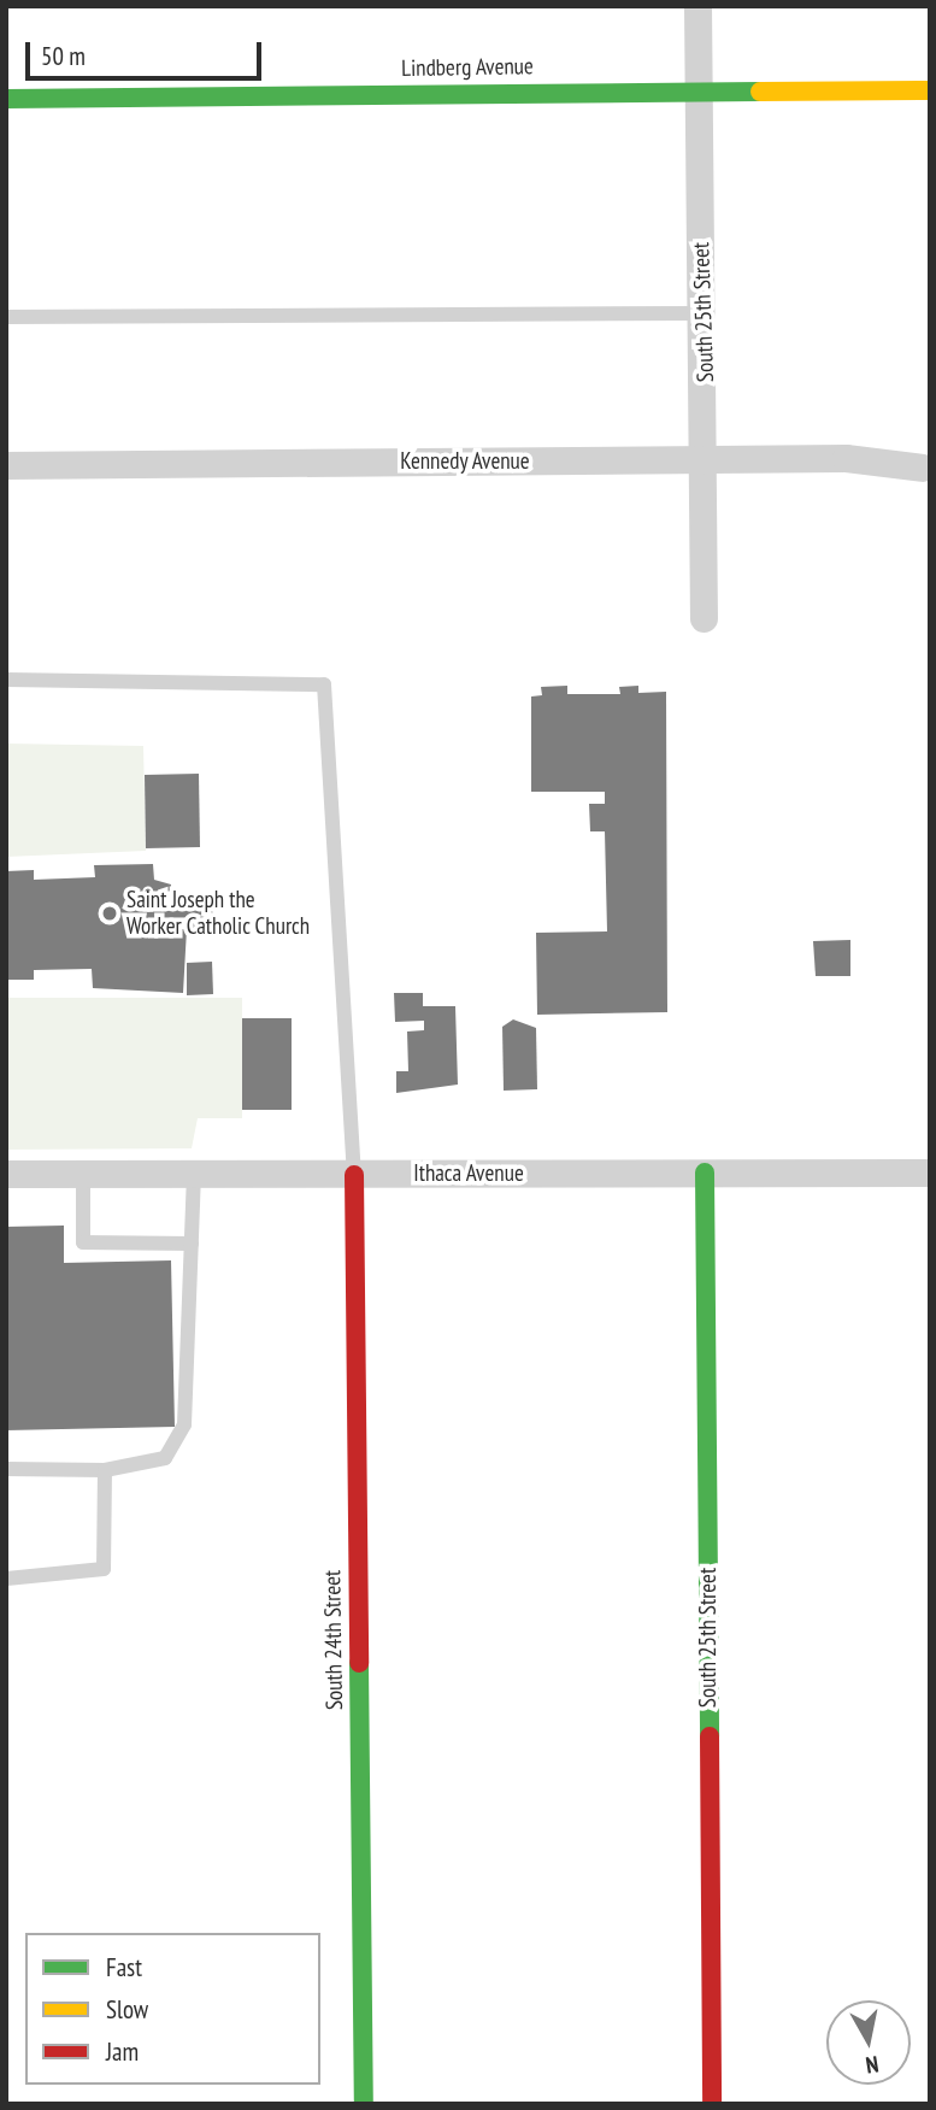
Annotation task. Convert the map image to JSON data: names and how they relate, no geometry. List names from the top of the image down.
{
  "streets": {
    "street": [
      "Lindberg Avenue",
      "South 25th Street",
      "Kennedy Avenue",
      "Ithaca Avenue",
      "South 24th Street"
    ]
  },
  "crossings": [
    ["Lindberg Avenue", "South 25th Street"],
    ["South 25th Street", "Kennedy Avenue"],
    ["South 25th Street", "Ithaca Avenue"],
    ["Ithaca Avenue", "South 24th Street"]
  ],
  "places": ["Saint Joseph the Worker Catholic Church"],
  "legend": ["Fast", "Slow", "Jam"],
  "scale_bar": "50 m",
  "north": "bottom"
}
